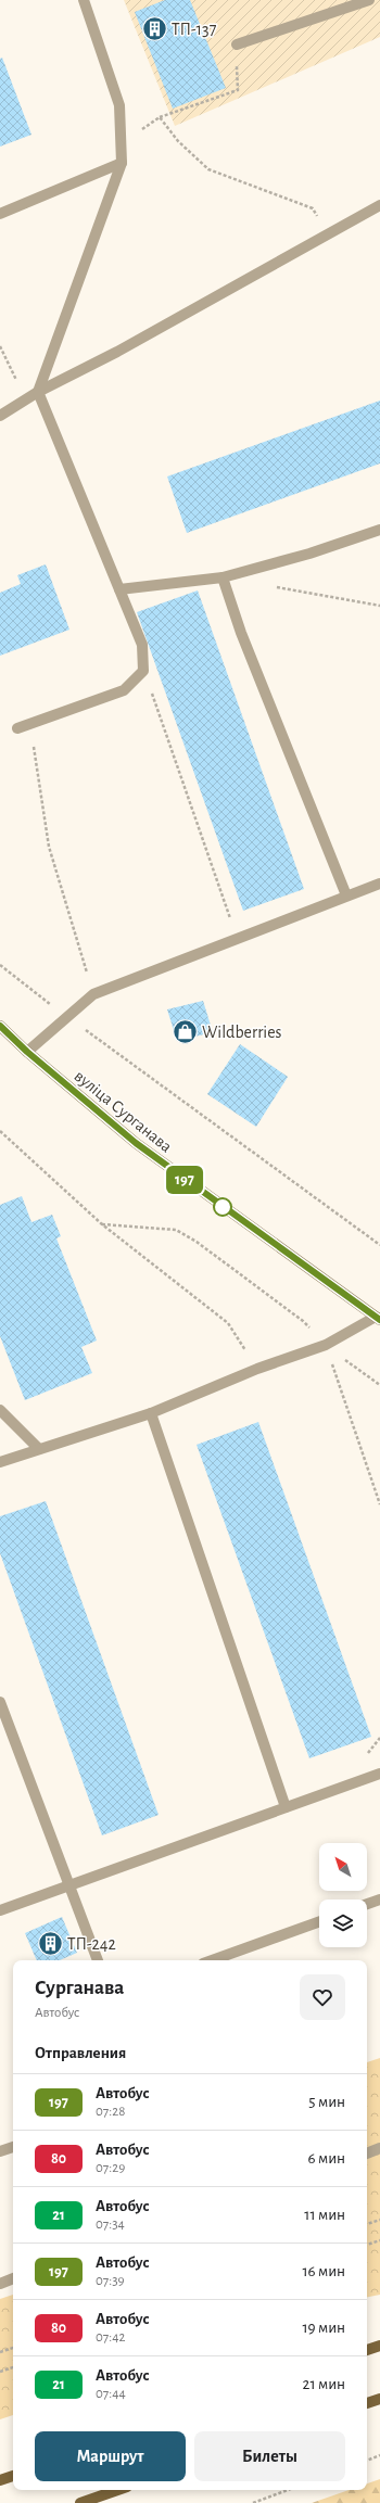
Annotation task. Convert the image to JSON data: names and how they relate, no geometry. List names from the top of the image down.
{
  "streets": {
    "main road": ["вуліца Сурганава"]
  },
  "places": {
    "building": ["ТП-137", "ТП-242"],
    "shop": ["Wildberries"]
  },
  "lines": ["bus line 197"],
  "north": "top left",
  "page": {
    "on_map": "197",
    "heading": [
      ["Сурганава", "Автобус"],
      "Отправления"
    ],
    "list": [
      {
        "mark": "197",
        "name": "Автобус",
        "note": "07:28",
        "value": "5 мин"
      },
      {
        "mark": "80",
        "name": "Автобус",
        "note": "07:29",
        "value": "6 мин"
      },
      {
        "mark": "21",
        "name": "Автобус",
        "note": "07:34",
        "value": "11 мин"
      },
      {
        "mark": "197",
        "name": "Автобус",
        "note": "07:39",
        "value": "16 мин"
      },
      {
        "mark": "80",
        "name": "Автобус",
        "note": "07:42",
        "value": "19 мин"
      },
      {
        "mark": "21",
        "name": "Автобус",
        "note": "07:44",
        "value": "21 мин"
      }
    ],
    "buttons": ["Маршрут", "Билеты"]
  }
}
